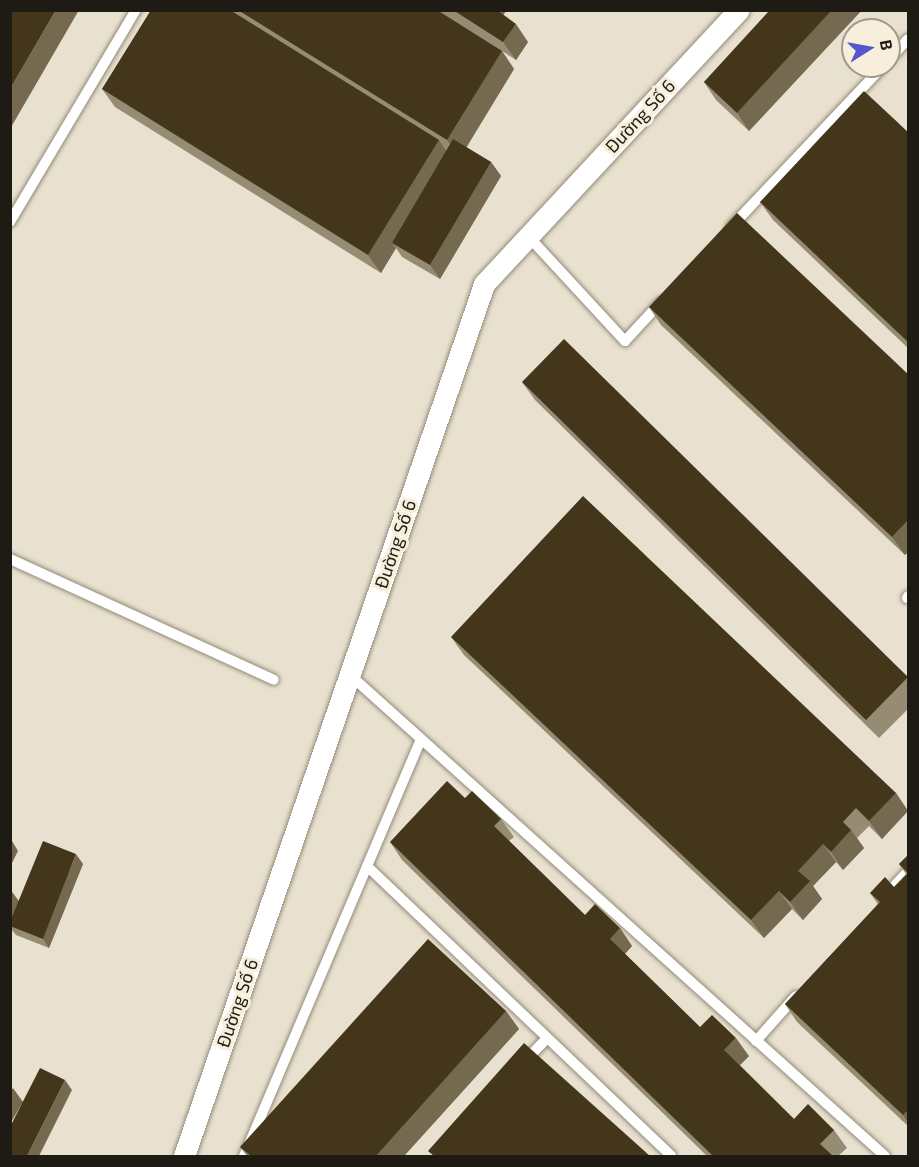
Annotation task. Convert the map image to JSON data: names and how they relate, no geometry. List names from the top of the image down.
{
  "streets": {
    "street": ["Đường Số 6"]
  },
  "north": "right"
}
